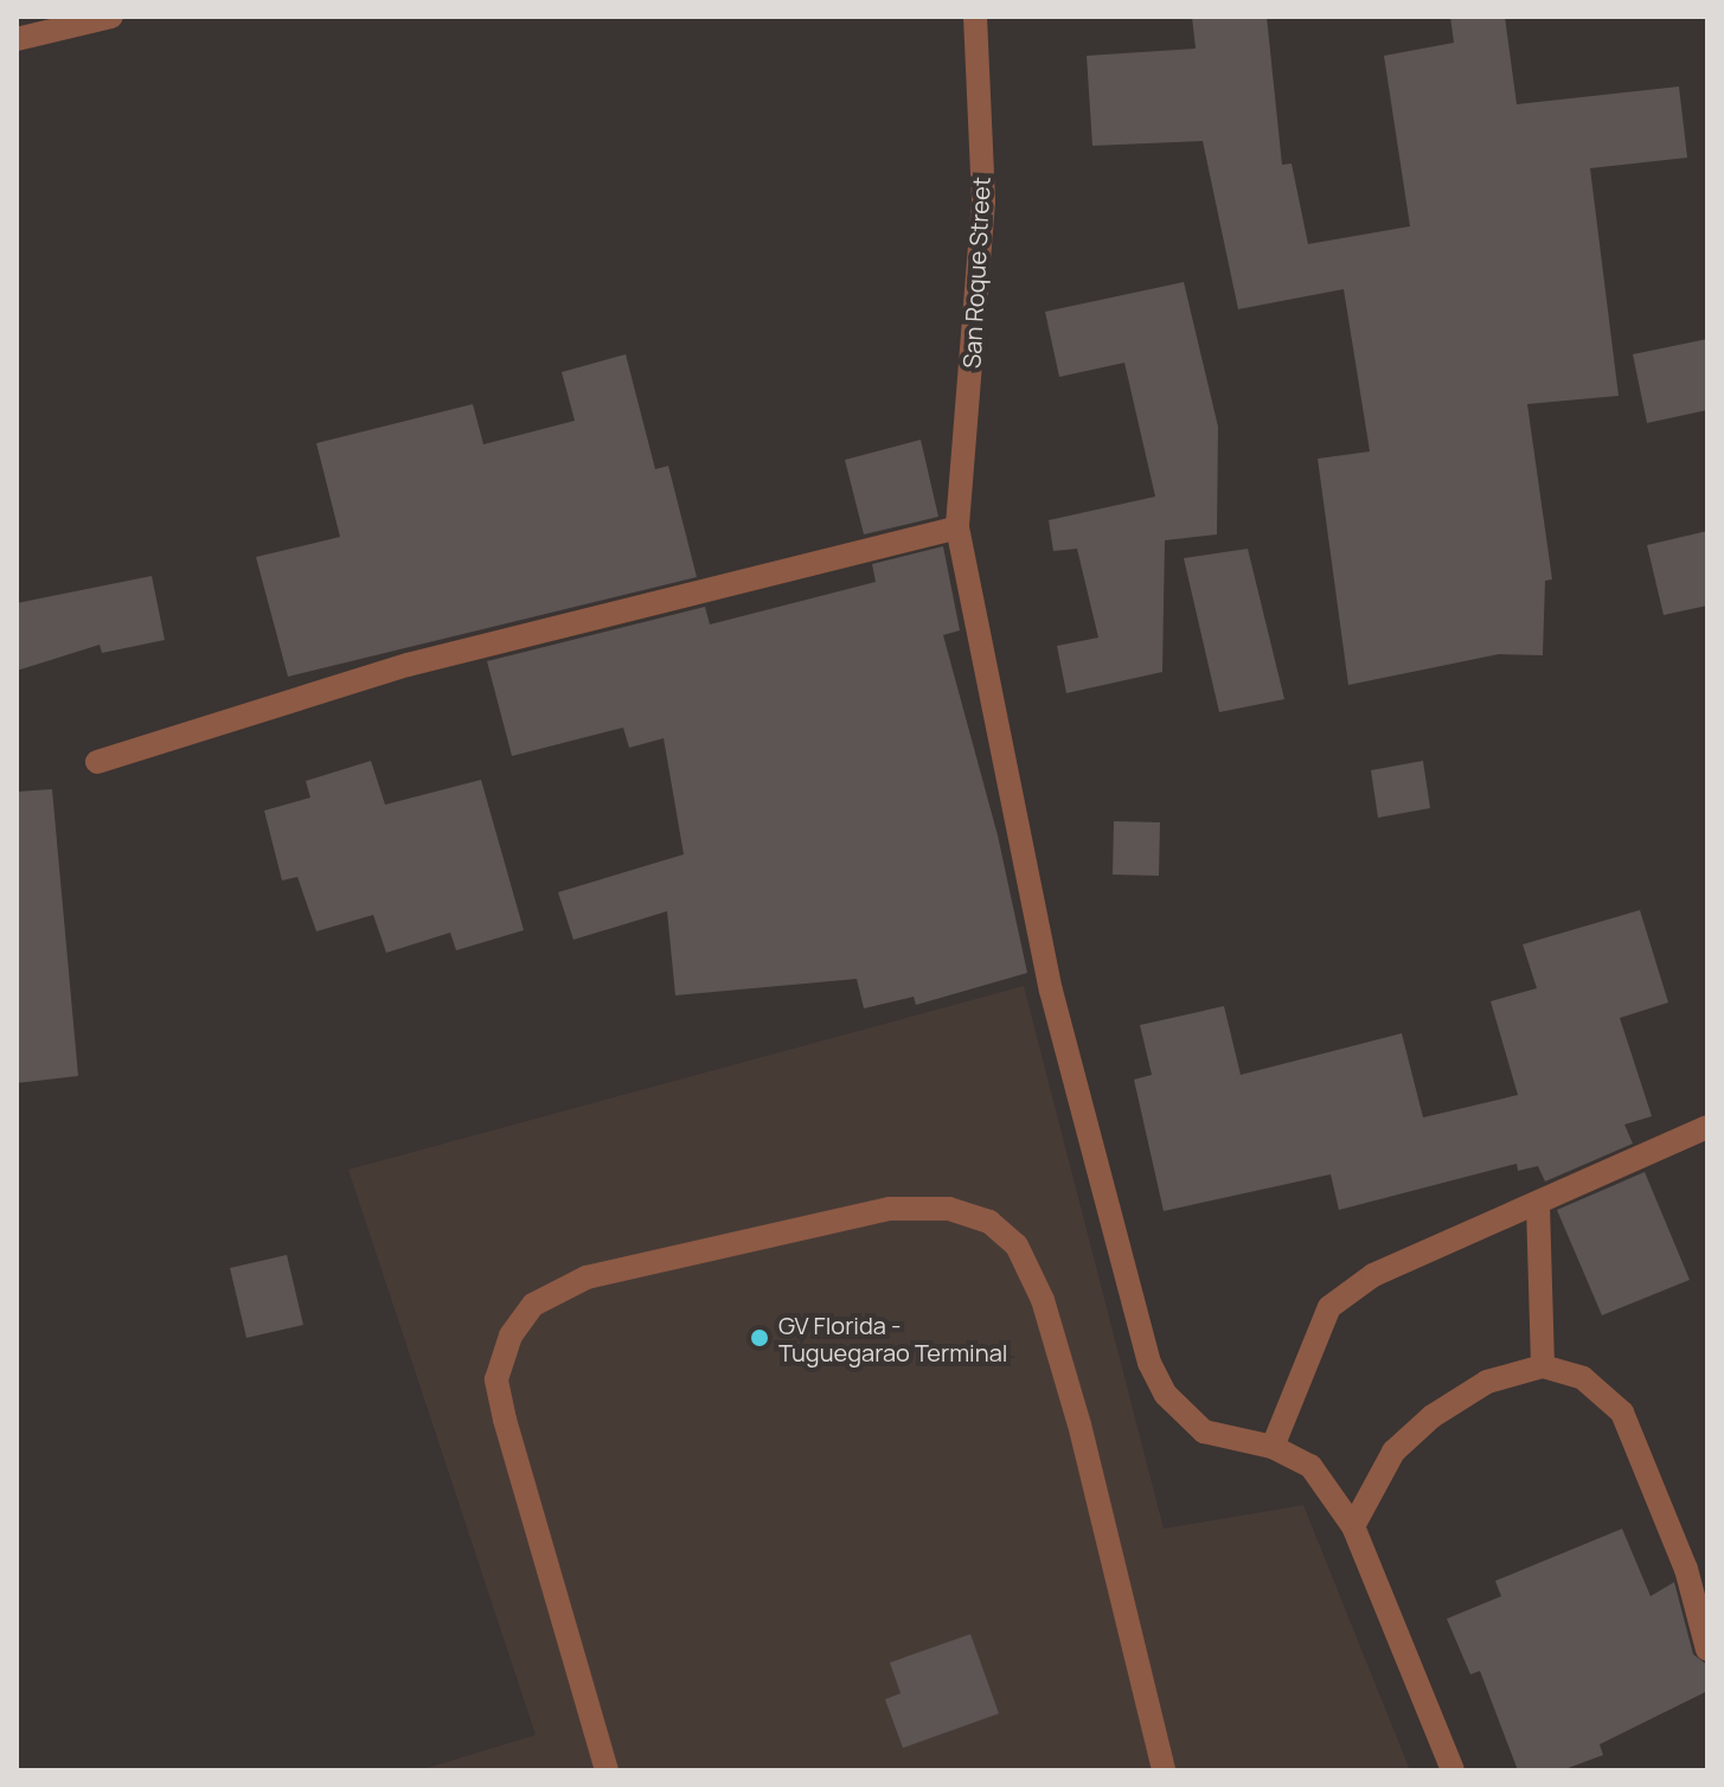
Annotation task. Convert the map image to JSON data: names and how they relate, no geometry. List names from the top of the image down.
{
  "streets": {
    "street": ["San Roque Street"]
  },
  "places": ["GV Florida - Tuguegarao Terminal"]
}
